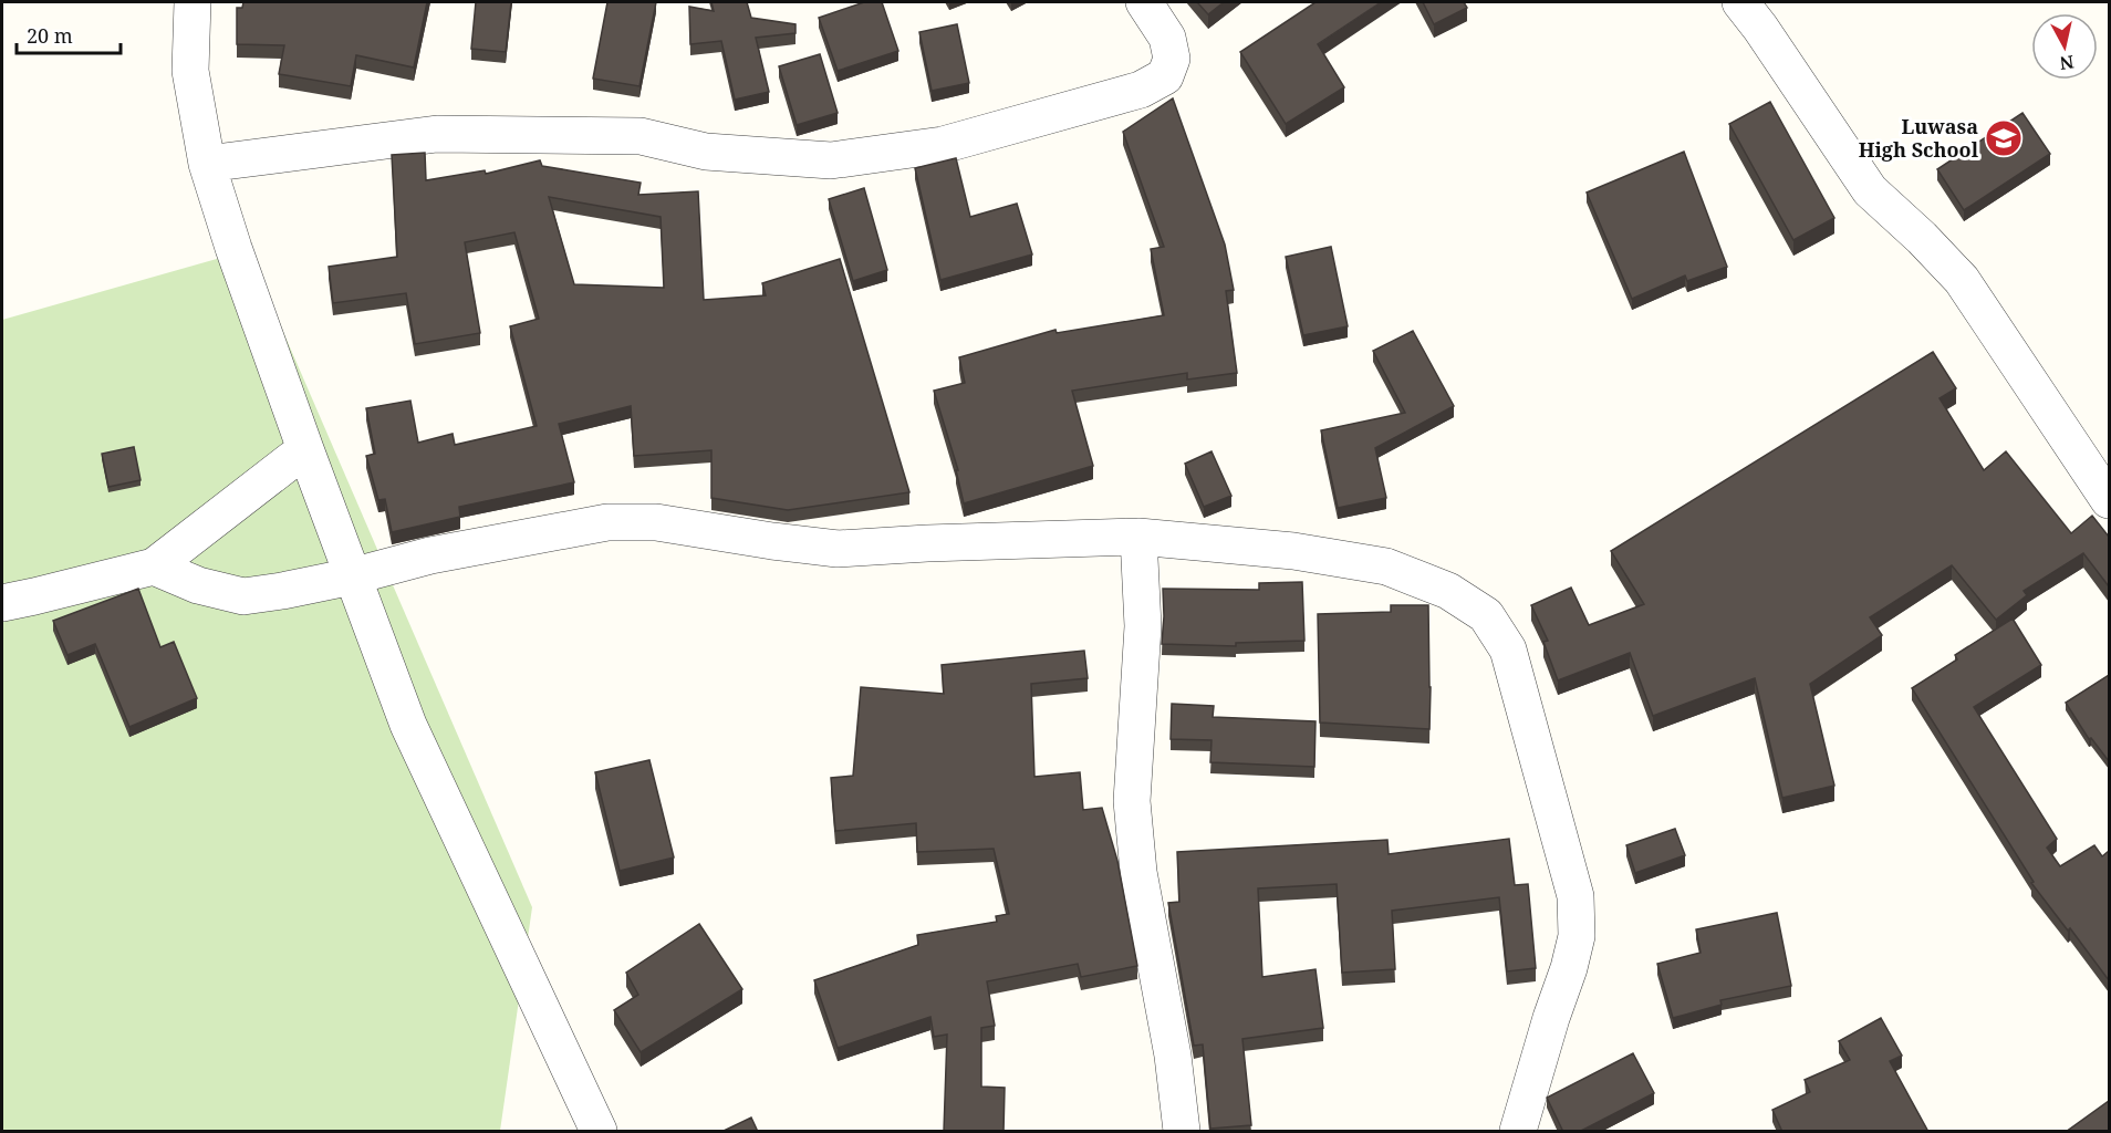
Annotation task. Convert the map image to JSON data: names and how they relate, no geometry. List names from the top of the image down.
{
  "places": {
    "school or university": ["Luwasa High School"]
  },
  "scale_bar": "20 m",
  "north": "bottom"
}
